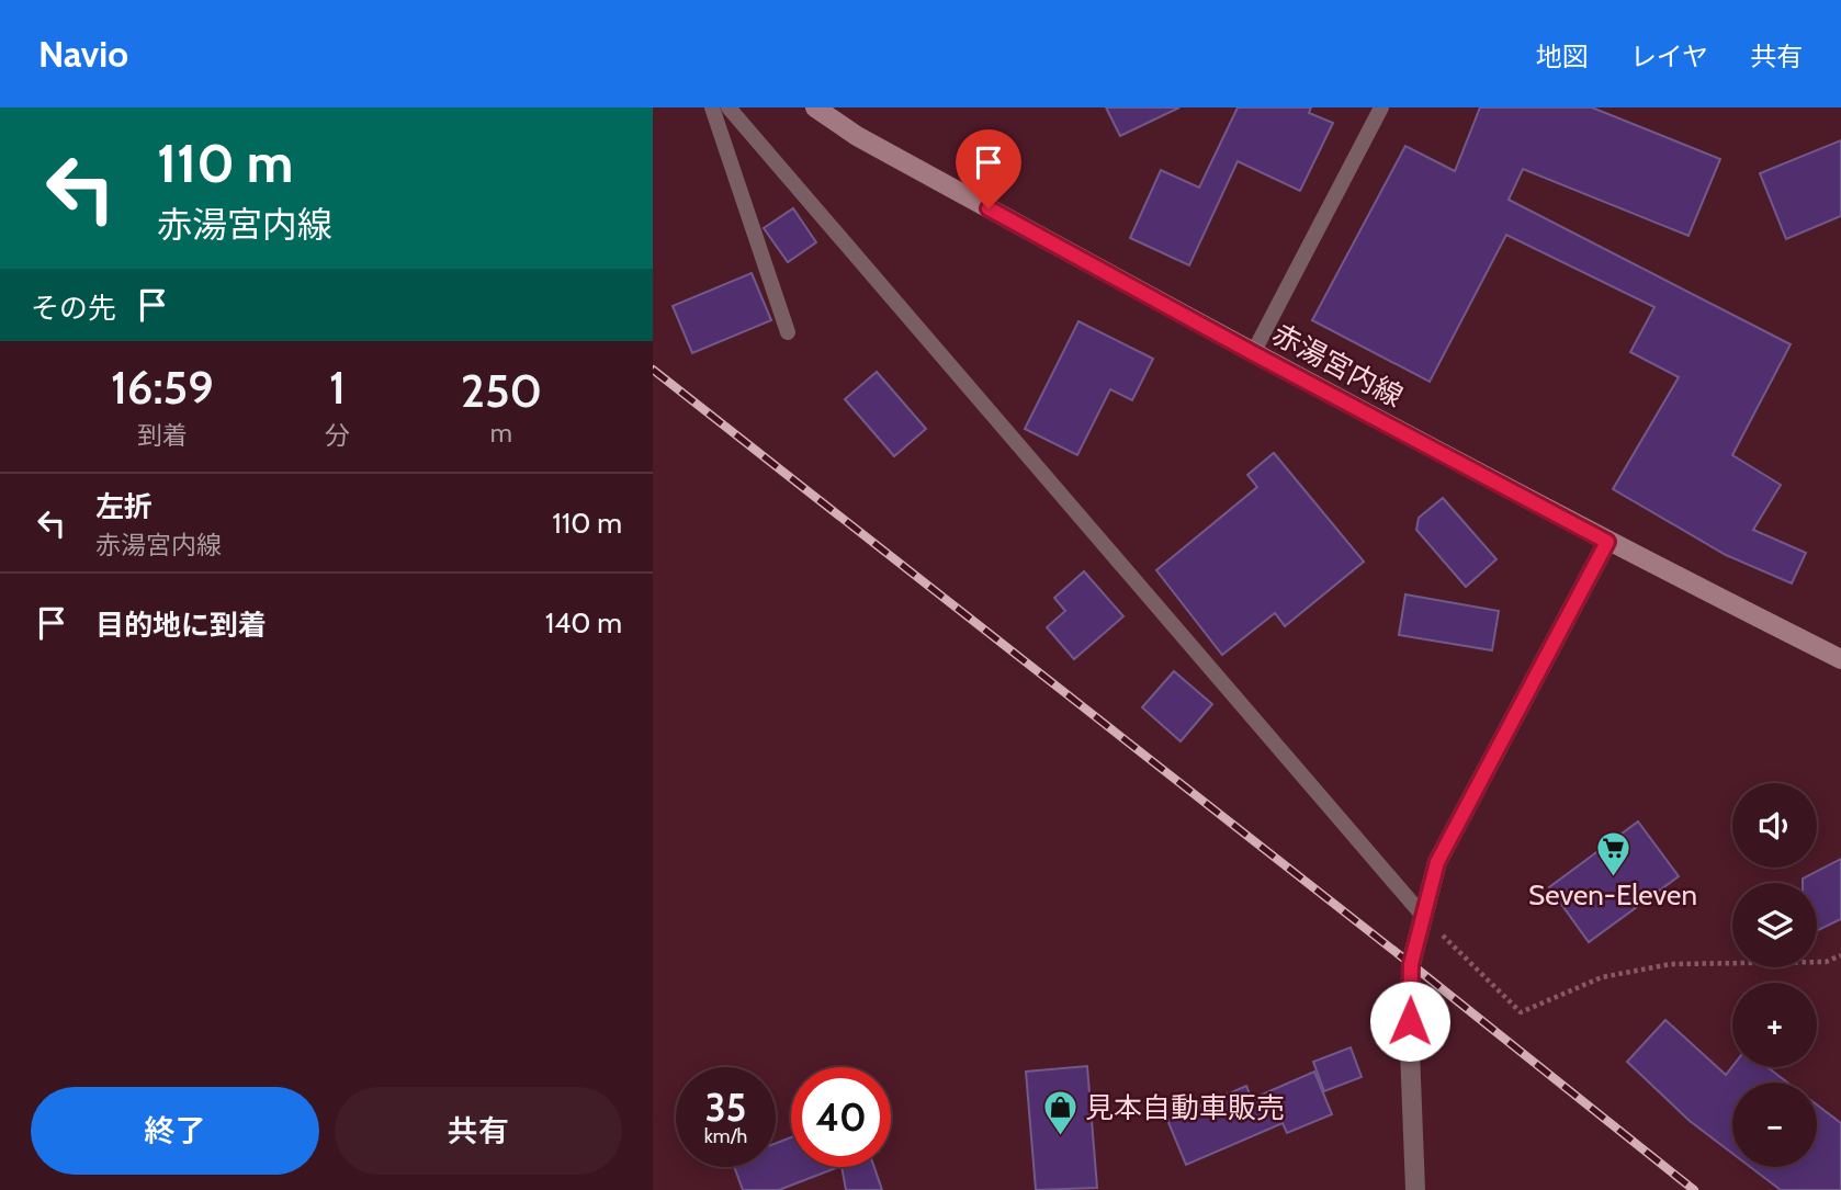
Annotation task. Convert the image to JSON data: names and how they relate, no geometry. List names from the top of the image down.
{
  "streets": {
    "main road": ["赤湯宮内線"]
  },
  "places": {
    "supermarket": ["Seven-Eleven"],
    "shop": ["見本自動車販売"]
  },
  "page": {
    "header": "Navio",
    "nav": ["地図", "レイヤ", "共有"],
    "turn": ["110 m", "赤湯宮内線"],
    "then": "その先",
    "eta": [
      "16:59",
      "到着",
      "1",
      "分",
      "250",
      "m"
    ],
    "list": [
      {
        "name": "左折",
        "note": "赤湯宮内線",
        "value": "110 m"
      },
      {
        "name": "目的地に到着",
        "value": "140 m"
      }
    ],
    "map_buttons": ["+", "−"],
    "speed": "35 km/h",
    "limit": "40",
    "buttons": ["終了", "共有"]
  }
}
